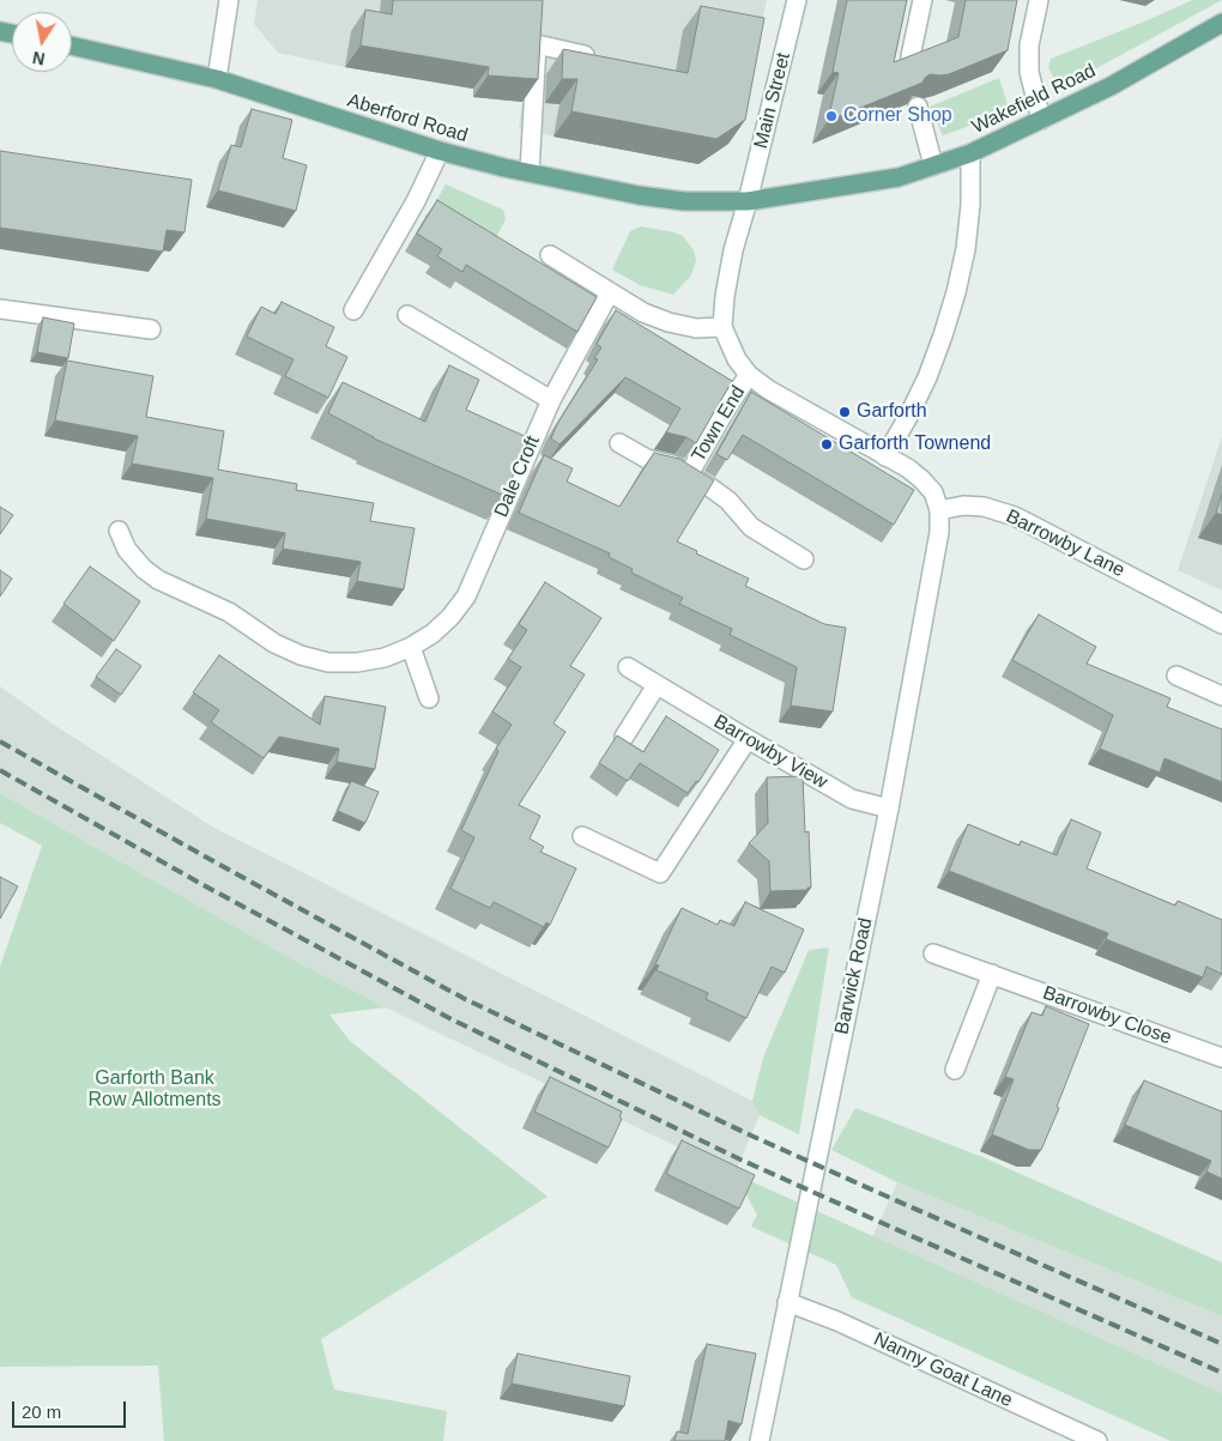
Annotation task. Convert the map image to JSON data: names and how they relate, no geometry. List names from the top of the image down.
{
  "streets": {
    "main road": ["Wakefield Road", "Aberford Road"],
    "street": [
      "Main Street",
      "Town End",
      "Dale Croft",
      "Barrowby Lane",
      "Barrowby View",
      "Barwick Road",
      "Barrowby Close",
      "Nanny Goat Lane"
    ]
  },
  "crossings": [
    ["Wakefield Road", "Main Street"],
    ["Wakefield Road", "Aberford Road"],
    ["Main Street", "Aberford Road"],
    ["Barrowby Lane", "Barwick Road"],
    ["Barrowby View", "Barwick Road"],
    ["Barwick Road", "Nanny Goat Lane"]
  ],
  "parks": ["Garforth Bank Row Allotments"],
  "places": ["Corner Shop", "Garforth", "Garforth Townend"],
  "scale_bar": "20 m",
  "north": "bottom"
}
